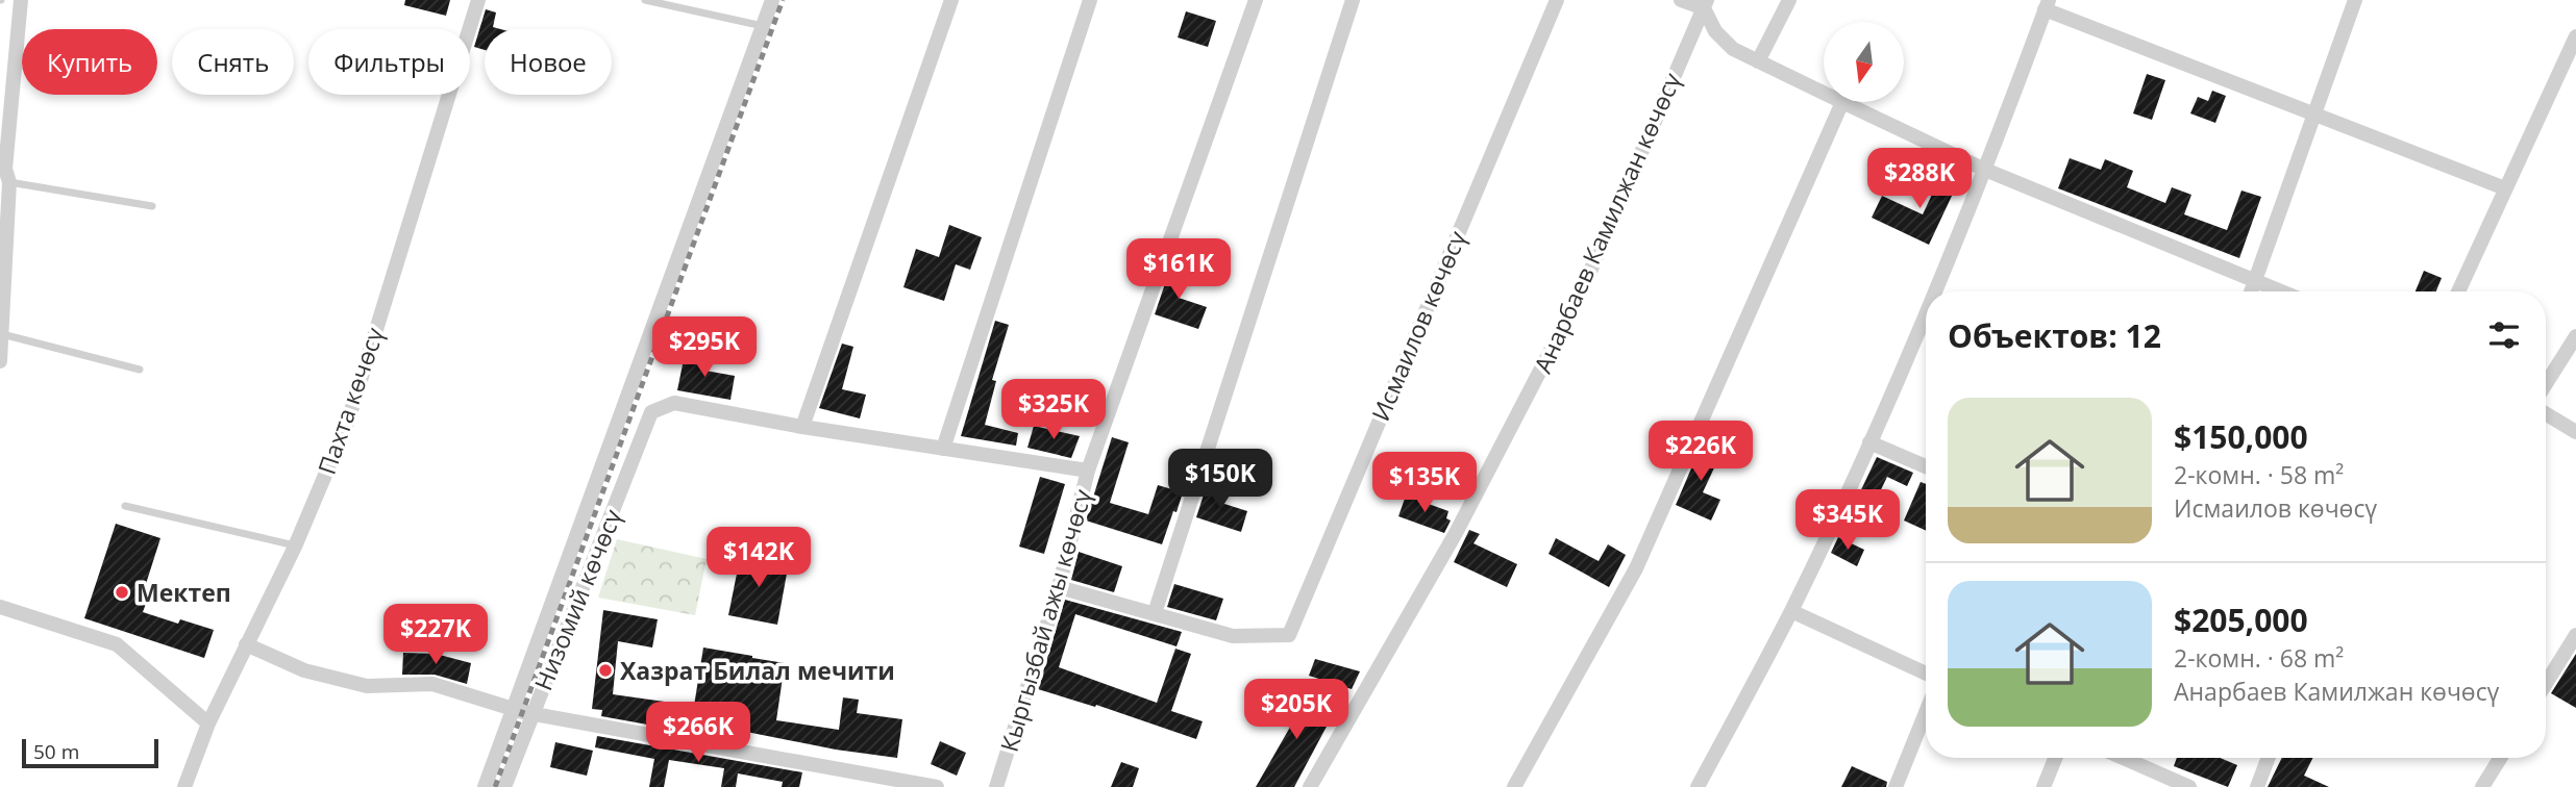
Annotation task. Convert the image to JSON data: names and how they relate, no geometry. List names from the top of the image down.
{
  "streets": {
    "street": [
      "Анарбаев Камилжан көчөсү",
      "Исмаилов көчөсү",
      "Пахта көчөсү",
      "Низомий көчөсү",
      "Кыргызбай ажы көчөсү"
    ]
  },
  "crossings": [
    ["Исмаилов көчөсү", "Кыргызбай ажы көчөсү"]
  ],
  "places": ["Мектеп", "Хазрат Билал мечити"],
  "scale_bar": "50 m",
  "north": "bottom",
  "page": {
    "chip": [
      "Купить",
      "Снять",
      "Фильтры",
      "Новое"
    ],
    "price": [
      "$288K",
      "$161K",
      "$295K",
      "$325K",
      "$226K",
      "$150K",
      "$135K",
      "$345K",
      "$142K",
      "$227K",
      "$205K",
      "$266K"
    ],
    "heading": "Объектов: 12",
    "list": [
      {
        "name": "$150,000",
        "note": "2-комн. · 58 m² · Исмаилов көчөсү"
      },
      {
        "name": "$205,000",
        "note": "2-комн. · 68 m² · Анарбаев Камилжан көчөсү"
      }
    ],
    "scale": "50 m"
  }
}
